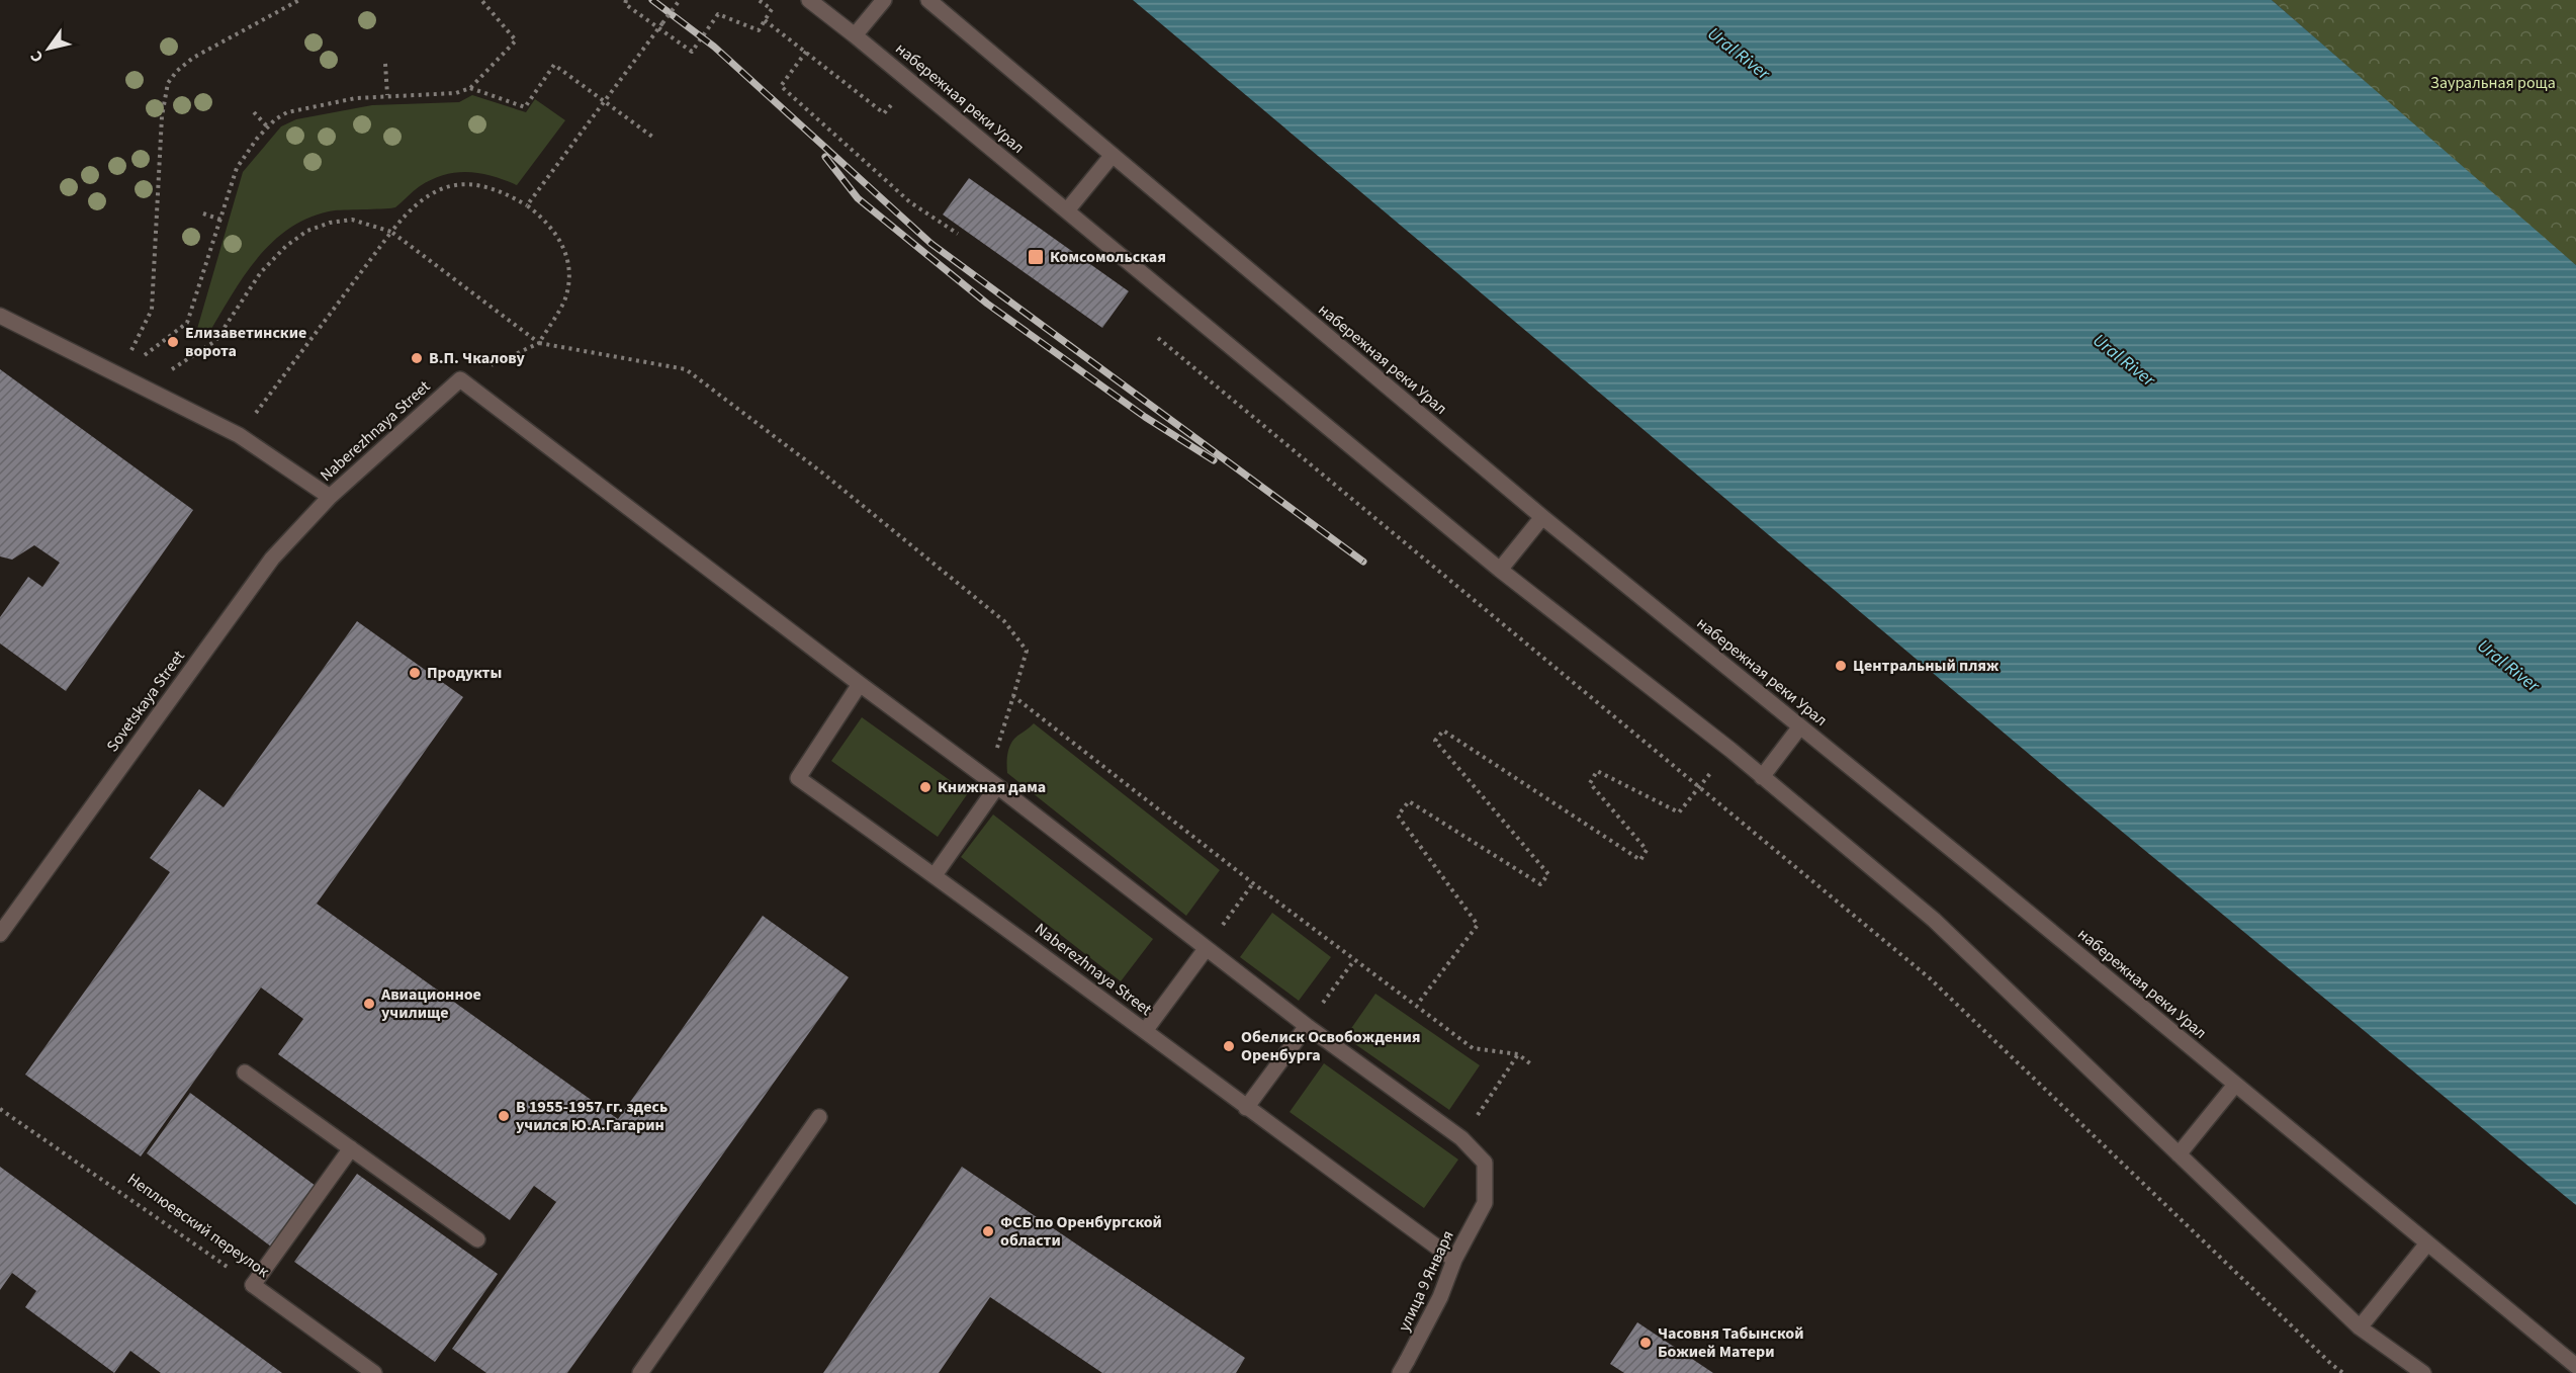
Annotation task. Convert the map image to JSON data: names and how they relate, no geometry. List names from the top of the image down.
{
  "streets": {
    "street": [
      "набережная реки Урал",
      "Naberezhnaya Street",
      "Sovetskaya Street",
      "Неплюевский переулок",
      "улица 9 Января"
    ]
  },
  "crossings": [
    ["Naberezhnaya Street", "Sovetskaya Street"],
    ["Naberezhnaya Street", "улица 9 Января"]
  ],
  "water": ["Ural River"],
  "parks": ["Зауральная роща"],
  "places": {
    "transit": ["Комсомольская"],
    "other": [
      "Елизаветинские ворота",
      "В.П. Чкалову",
      "Центральный пляж",
      "Продукты",
      "Книжная дама",
      "Авиационное училище",
      "Обелиск Освобождения Оренбурга",
      "В 1955-1957 гг. здесь учился Ю.А.Гагарин",
      "ФСБ по Оренбургской области",
      "Часовня Табынской Божией Матери"
    ]
  },
  "north": "bottom left"
}
